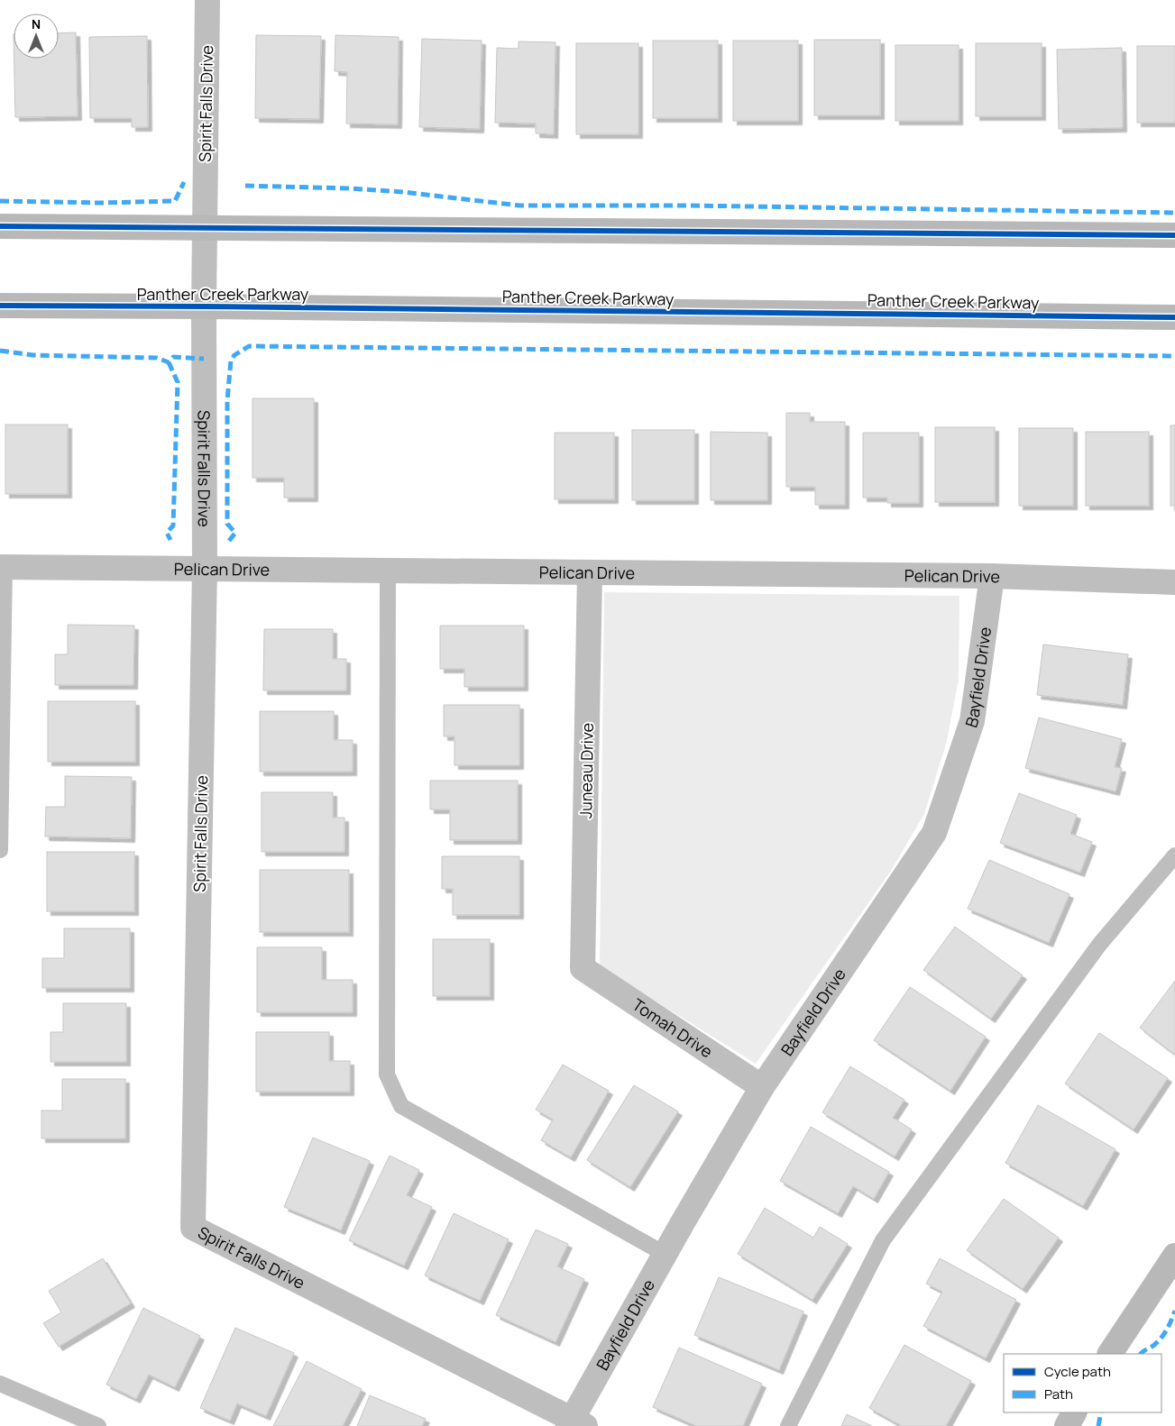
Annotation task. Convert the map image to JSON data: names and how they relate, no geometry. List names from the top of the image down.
{
  "streets": {
    "main road": ["Panther Creek Parkway"],
    "street": [
      "Spirit Falls Drive",
      "Pelican Drive",
      "Bayfield Drive",
      "Juneau Drive",
      "Tomah Drive"
    ]
  },
  "crossings": [
    ["Spirit Falls Drive", "Panther Creek Parkway"],
    ["Spirit Falls Drive", "Pelican Drive"],
    ["Spirit Falls Drive", "Bayfield Drive"],
    ["Pelican Drive", "Bayfield Drive"],
    ["Pelican Drive", "Juneau Drive"],
    ["Bayfield Drive", "Tomah Drive"],
    ["Juneau Drive", "Tomah Drive"]
  ],
  "legend": ["Cycle path", "Path"],
  "north": "top"
}
